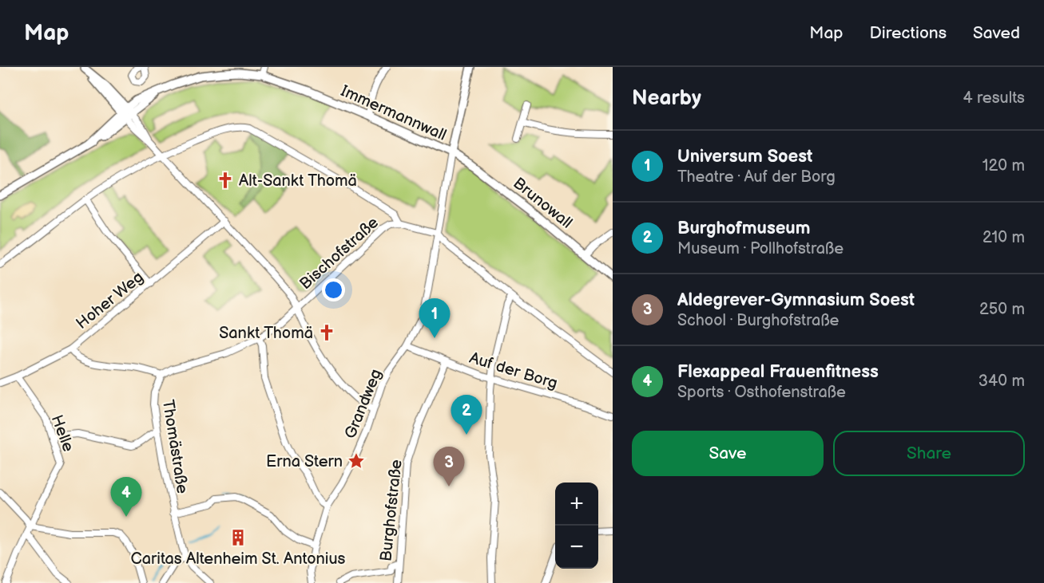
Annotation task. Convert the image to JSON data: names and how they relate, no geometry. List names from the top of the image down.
{
  "streets": {
    "street": [
      "Immermannwall",
      "Brunowall",
      "Bischofstraße",
      "Hoher Weg",
      "Auf der Borg",
      "Grandweg",
      "Helle",
      "Thomästraße",
      "Burghofstraße"
    ]
  },
  "crossings": [
    ["Immermannwall", "Brunowall"],
    ["Immermannwall", "Grandweg"],
    ["Brunowall", "Grandweg"],
    ["Hoher Weg", "Helle"],
    ["Auf der Borg", "Grandweg"],
    ["Auf der Borg", "Burghofstraße"]
  ],
  "places": {
    "church": ["Alt-Sankt Thomä", "Sankt Thomä"],
    "place": ["Erna Stern"],
    "building": ["Caritas Altenheim St. Antonius"]
  },
  "page": {
    "header": "Map",
    "nav": ["Map", "Directions", "Saved"],
    "heading": ["Nearby", "4 results"],
    "list": [
      {
        "mark": "1",
        "name": "Universum Soest",
        "note": "Theatre · Auf der Borg",
        "value": "120 m"
      },
      {
        "mark": "2",
        "name": "Burghofmuseum",
        "note": "Museum · Pollhofstraße",
        "value": "210 m"
      },
      {
        "mark": "3",
        "name": "Aldegrever-Gymnasium Soest",
        "note": "School · Burghofstraße",
        "value": "250 m"
      },
      {
        "mark": "4",
        "name": "Flexappeal Frauenfitness",
        "note": "Sports · Osthofenstraße",
        "value": "340 m"
      }
    ],
    "pins": [
      "1",
      "2",
      "3",
      "4"
    ],
    "buttons": ["Save", "Share"],
    "map_buttons": ["+", "−"]
  }
}
